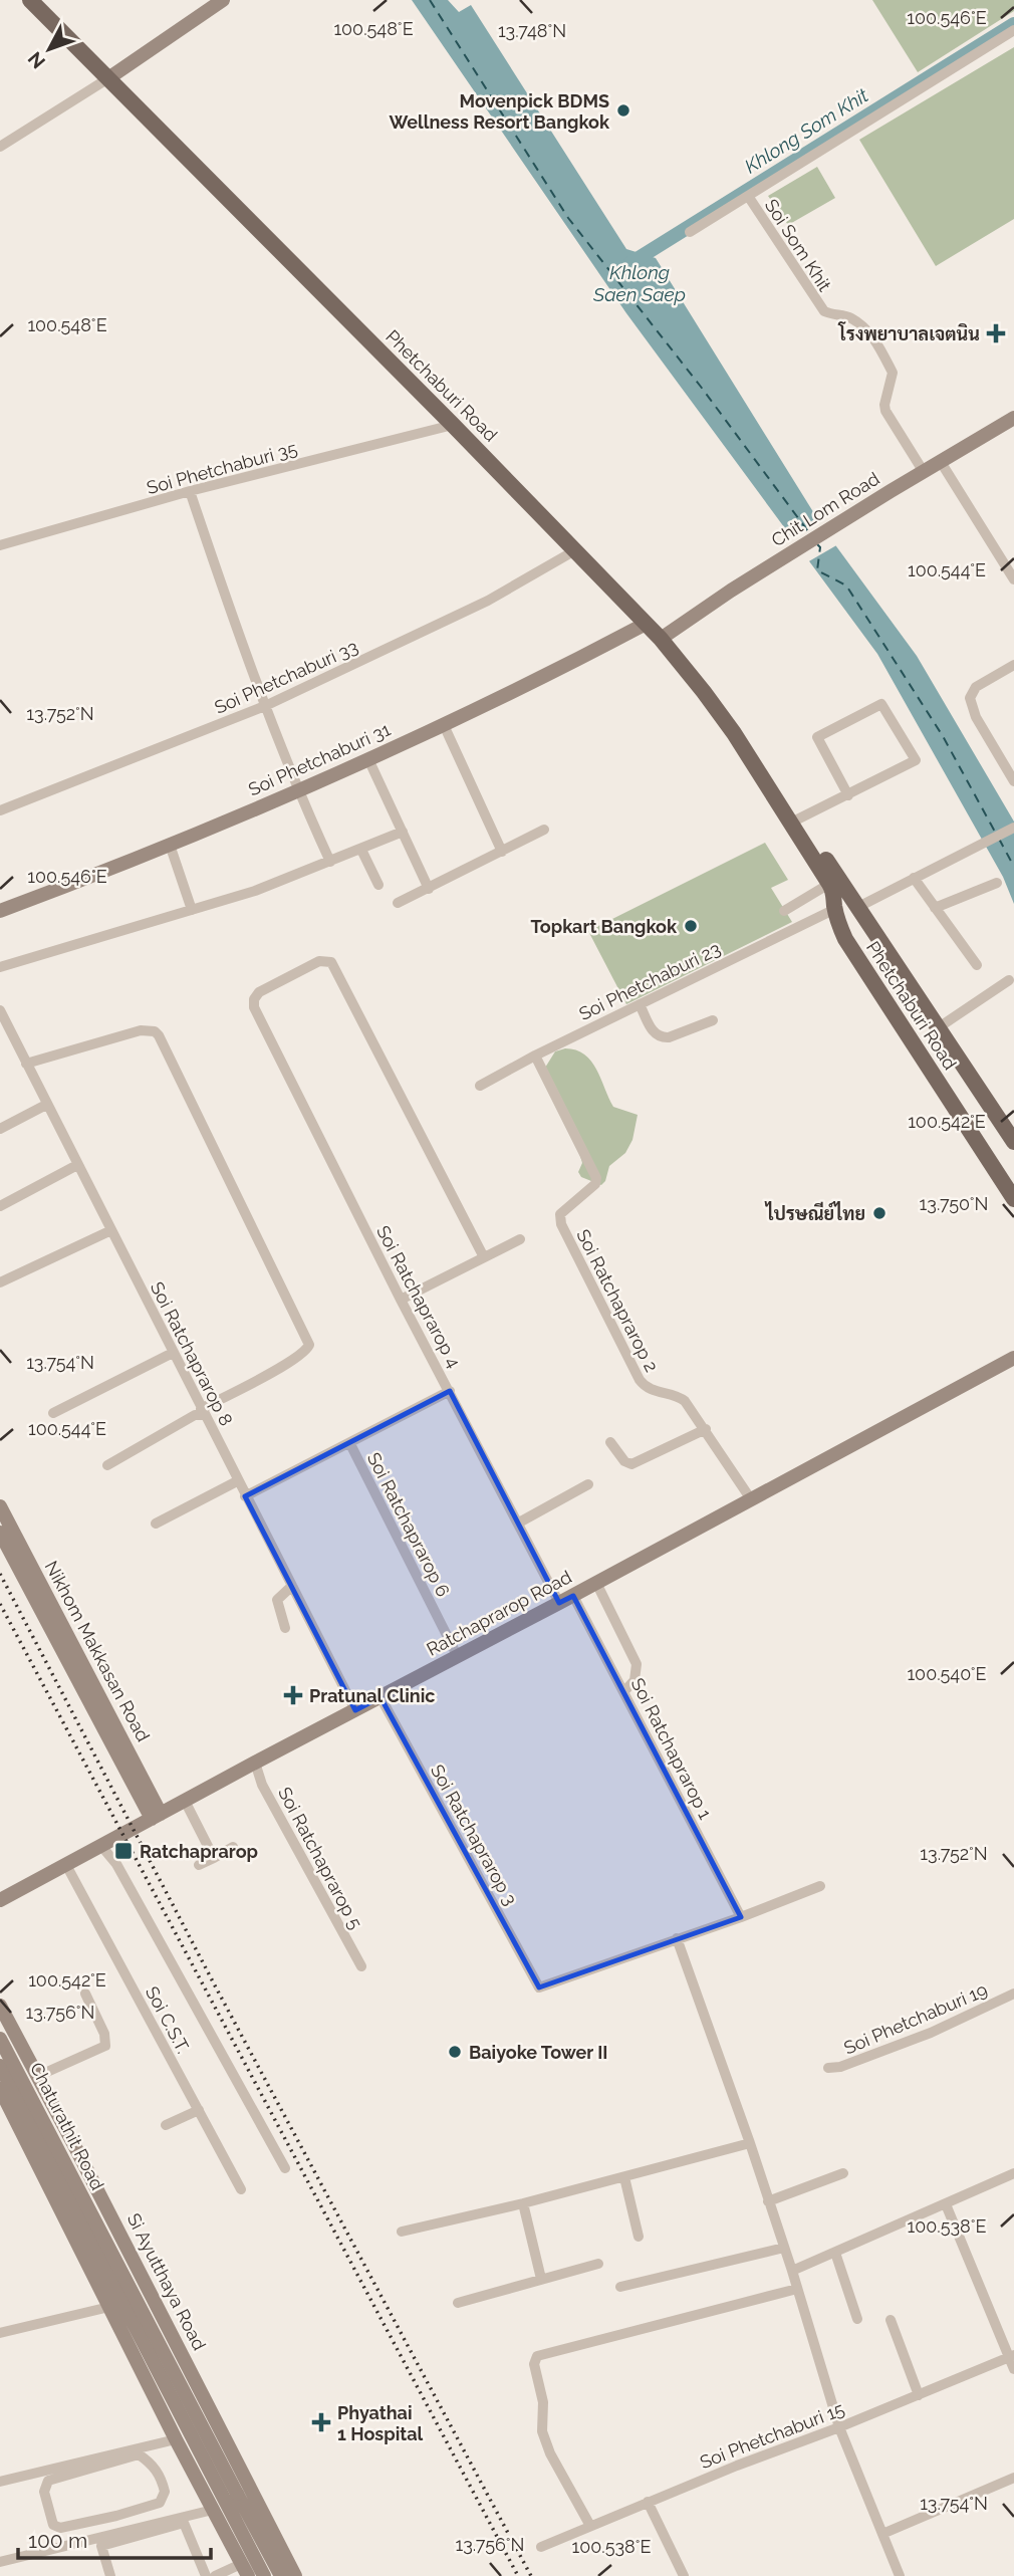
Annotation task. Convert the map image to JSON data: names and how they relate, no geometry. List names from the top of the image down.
{
  "streets": {
    "main road": [
      "Phetchaburi Road",
      "Chit Lom Road",
      "Soi Phetchaburi 31",
      "Ratchaprarop Road",
      "Nikhom Makkasan Road",
      "Chaturathit Road",
      "Si Ayutthaya Road"
    ],
    "street": [
      "Soi Som Khit",
      "Soi Phetchaburi 35",
      "Soi Phetchaburi 33",
      "Soi Phetchaburi 23",
      "Soi Ratchaprarop 4",
      "Soi Ratchaprarop 2",
      "Soi Ratchaprarop 8",
      "Soi Ratchaprarop 6",
      "Soi Ratchaprarop 1",
      "Soi Ratchaprarop 3",
      "Soi Ratchaprarop 5",
      "Soi Phetchaburi 19",
      "Soi C.S.T.",
      "Soi Phetchaburi 15"
    ]
  },
  "crossings": [
    ["Soi Som Khit", "Chit Lom Road"],
    ["Phetchaburi Road", "Soi Phetchaburi 35"],
    ["Phetchaburi Road", "Chit Lom Road"],
    ["Phetchaburi Road", "Soi Phetchaburi 33"],
    ["Phetchaburi Road", "Soi Phetchaburi 31"],
    ["Phetchaburi Road", "Soi Phetchaburi 23"],
    ["Soi Phetchaburi 23", "Soi Ratchaprarop 2"],
    ["Soi Ratchaprarop 4", "Ratchaprarop Road"],
    ["Soi Ratchaprarop 2", "Ratchaprarop Road"],
    ["Soi Ratchaprarop 8", "Ratchaprarop Road"],
    ["Soi Ratchaprarop 6", "Ratchaprarop Road"],
    ["Ratchaprarop Road", "Nikhom Makkasan Road"],
    ["Ratchaprarop Road", "Soi Ratchaprarop 1"],
    ["Ratchaprarop Road", "Soi Ratchaprarop 3"],
    ["Ratchaprarop Road", "Soi Ratchaprarop 5"],
    ["Ratchaprarop Road", "Soi C.S.T."]
  ],
  "water": ["Khlong Som Khit", "Khlong Saen Saep"],
  "places": {
    "other": [
      "Movenpick BDMS Wellness Resort Bangkok",
      "Topkart Bangkok",
      "ไปรษณีย์ไทย",
      "Baiyoke Tower II"
    ],
    "health": ["โรงพยาบาลเจตนิน", "Pratunal Clinic", "Phyathai 1 Hospital"],
    "transit": ["Ratchaprarop"]
  },
  "scale_bar": "100 m",
  "north": "bottom left",
  "coordinates": [
    "100.546°E",
    "100.548°E",
    "13.748°N",
    "100.544°E",
    "13.752°N",
    "100.542°E",
    "13.750°N",
    "13.754°N",
    "100.540°E",
    "13.756°N",
    "100.538°E"
  ]
}
